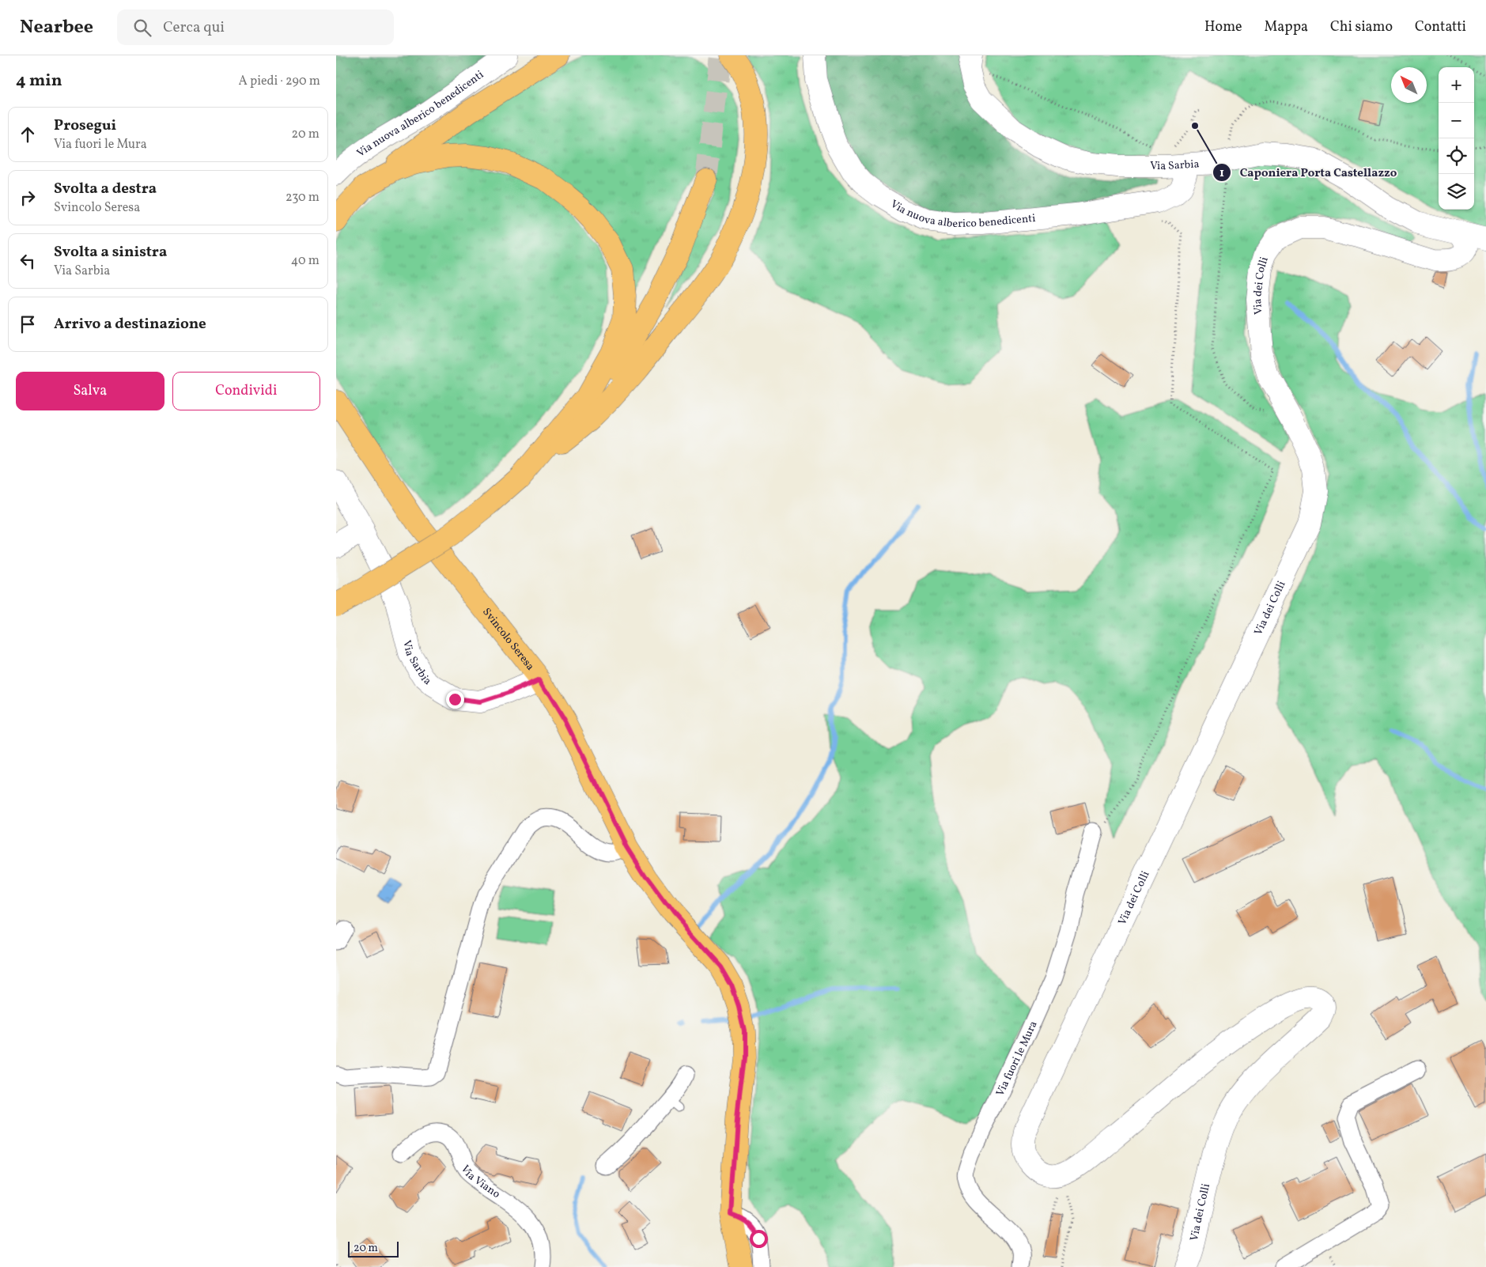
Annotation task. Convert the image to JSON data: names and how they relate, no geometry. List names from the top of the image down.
{
  "streets": {
    "main road": ["Svincolo Seresa"],
    "street": [
      "Via nuova alberico benedicenti",
      "Via Sarbia",
      "Via dei Colli",
      "Via fuori le Mura",
      "Via Viano"
    ]
  },
  "crossings": [
    ["Via nuova alberico benedicenti", "Via Sarbia"],
    ["Via Sarbia", "Via dei Colli"],
    ["Via Sarbia", "Svincolo Seresa"]
  ],
  "places": ["Caponiera Porta Castellazzo"],
  "scale_bar": "20 m",
  "north": "top left",
  "page": {
    "header": "Nearbee",
    "search": "Cerca qui",
    "nav": [
      "Home",
      "Mappa",
      "Chi siamo",
      "Contatti"
    ],
    "heading": ["4 min", "A piedi · 290 m"],
    "map_buttons": ["+", "−"],
    "list": [
      ["Prosegui", "Via fuori le Mura", "20 m"],
      ["Svolta a destra", "Svincolo Seresa", "230 m"],
      ["Svolta a sinistra", "Via Sarbia", "40 m"],
      "Arrivo a destinazione"
    ],
    "buttons": ["Salva", "Condividi"],
    "scale": "20 m"
  }
}
